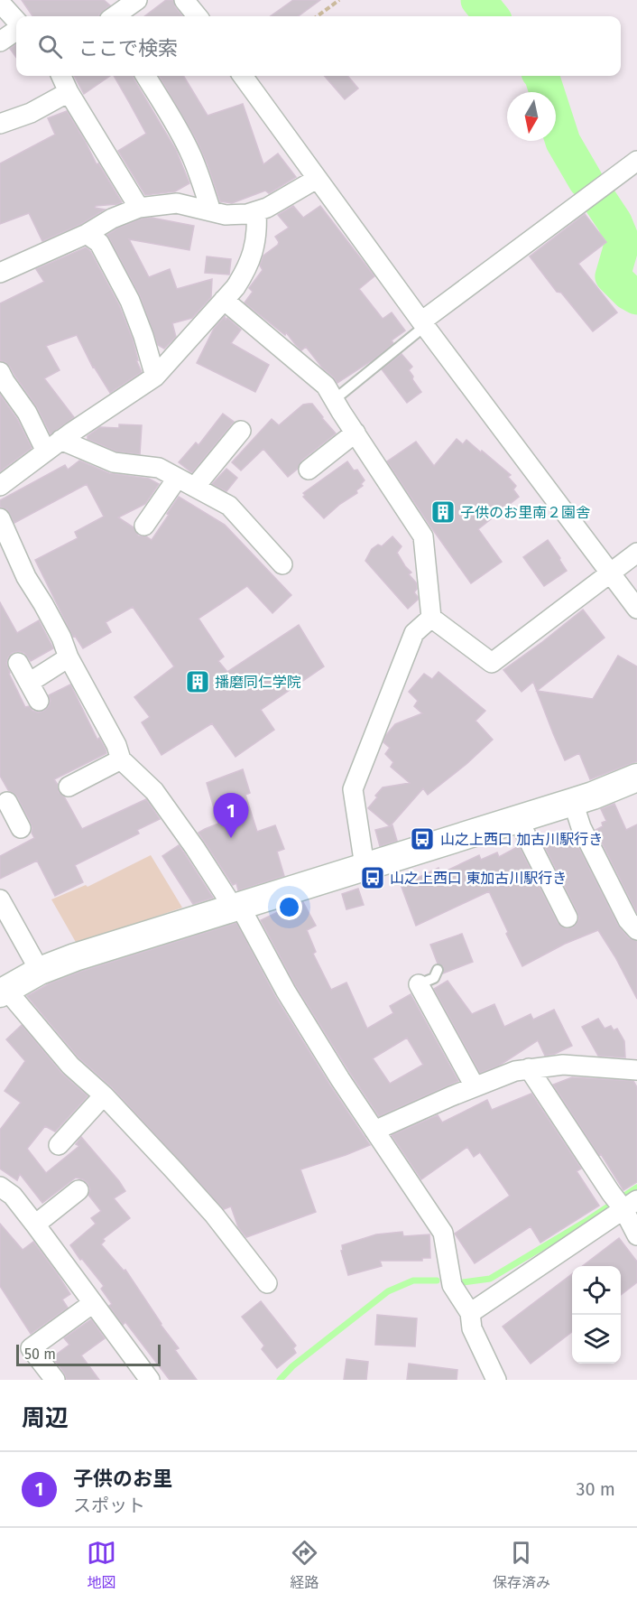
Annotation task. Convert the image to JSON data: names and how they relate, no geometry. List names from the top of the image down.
{
  "places": {
    "building": ["子供のお里南２園舎", "播磨同仁学院"],
    "bus stop": ["山之上西口 加古川駅行き", "山之上西口 東加古川駅行き"]
  },
  "scale_bar": "50 m",
  "north": "bottom",
  "page": {
    "search": "ここで検索",
    "pins": "1",
    "scale": "50 m",
    "heading": "周辺",
    "list": [
      {
        "mark": "1",
        "name": "子供のお里",
        "note": "スポット",
        "value": "30 m"
      }
    ],
    "nav": ["地図", "経路", "保存済み"]
  }
}
